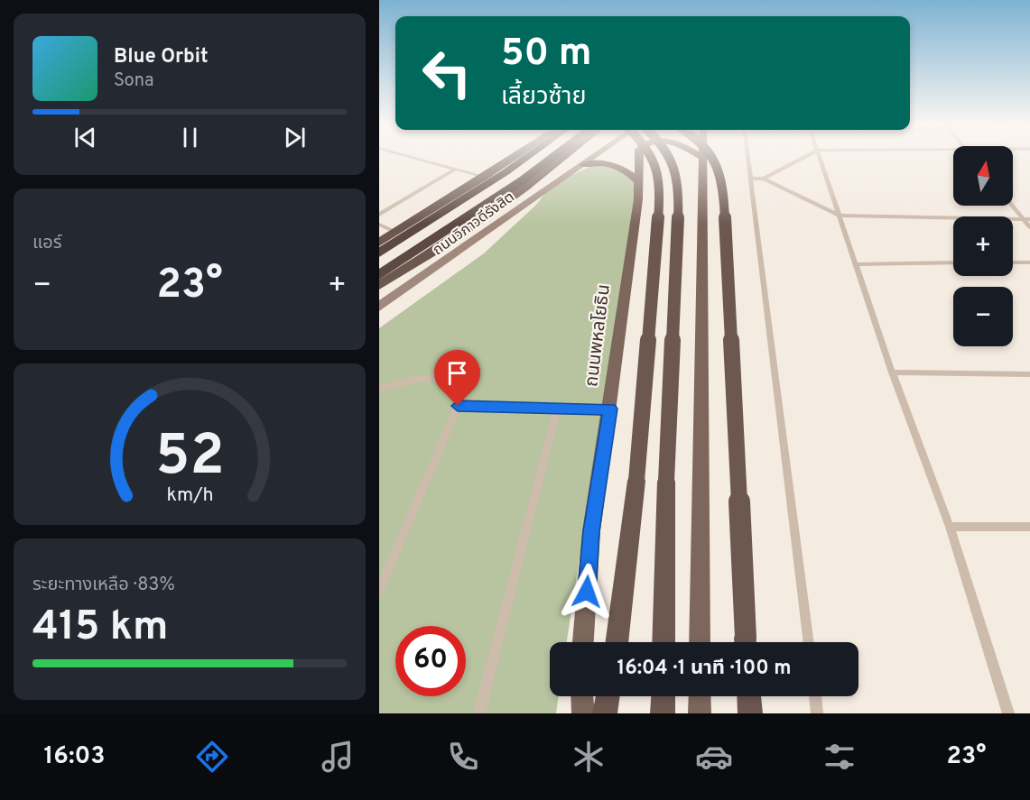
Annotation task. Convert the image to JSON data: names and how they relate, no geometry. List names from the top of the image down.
{
  "streets": {
    "highway": ["ถนนวิภาวดีรังสิต"],
    "main road": ["ถนนพหลโยธิน"]
  },
  "north": "top",
  "page": {
    "turn": ["50 m", "เลี้ยวซ้าย"],
    "song": ["Blue Orbit", "Sona"],
    "map_buttons": ["+", "−"],
    "tile": [
      "แอร์",
      ["ระยะทางเหลือ · 83%", "415 km"]
    ],
    "heat": ["−", "23°", "+"],
    "limit": "60",
    "trip": "16:04 · 1 นาที · 100 m",
    "tabs": ["16:03", "23°"],
    "gauge": ["52", "km/h"]
  }
}
